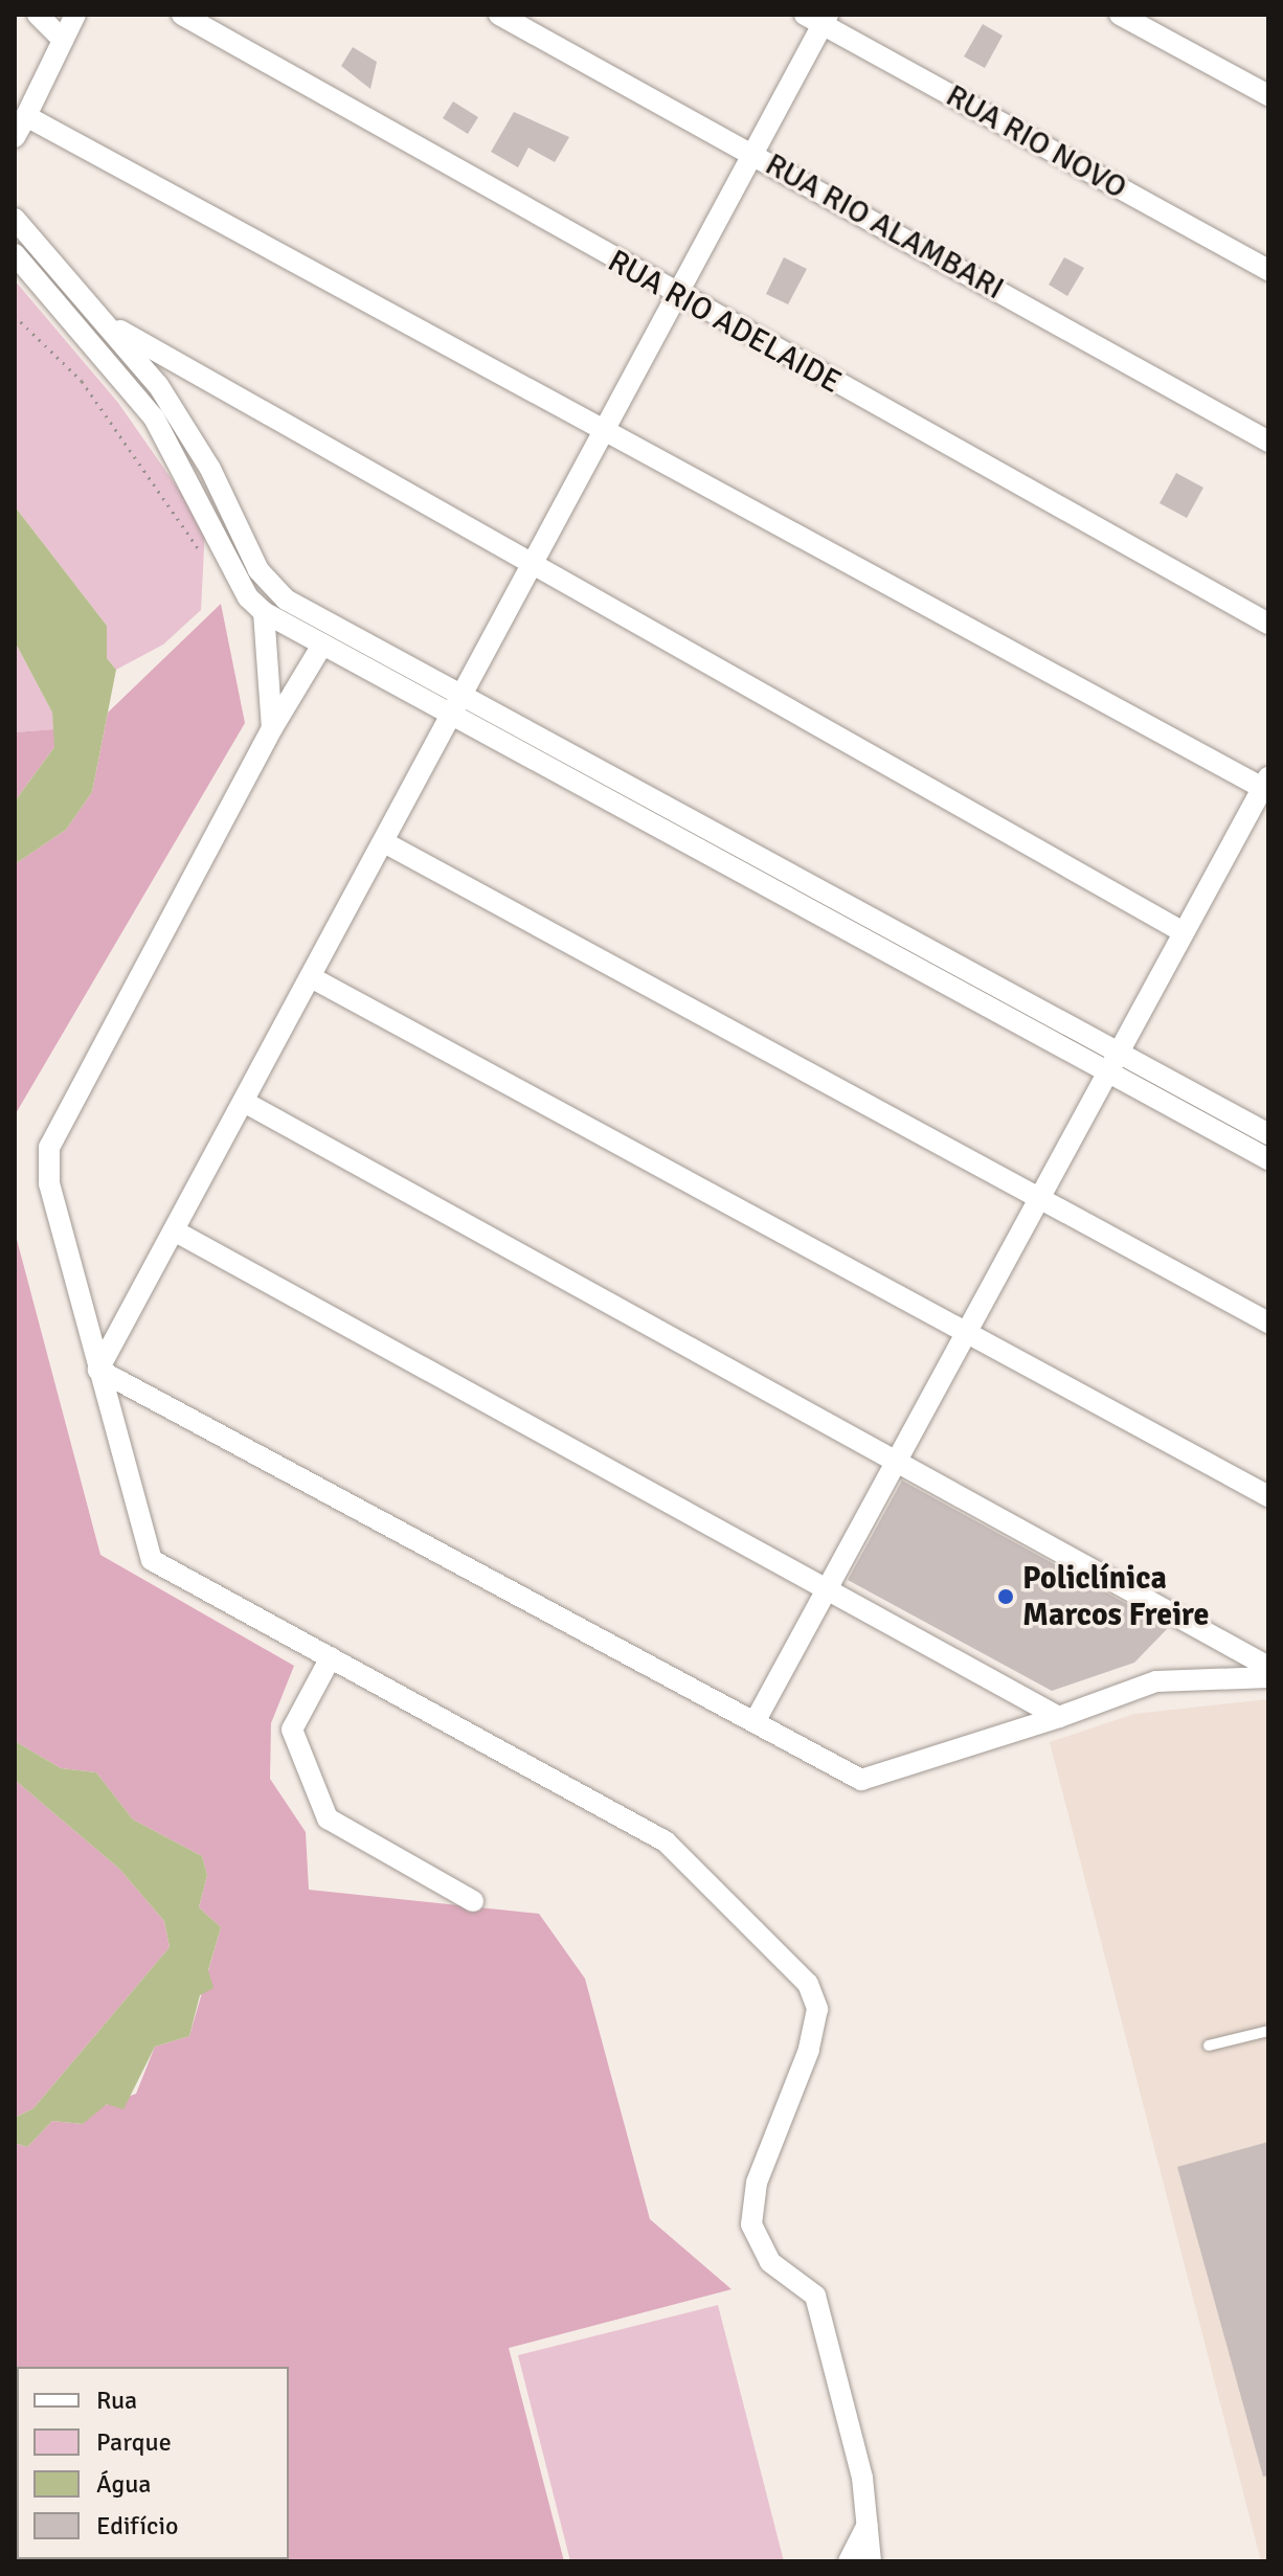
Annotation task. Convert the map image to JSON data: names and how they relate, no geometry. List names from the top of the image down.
{
  "streets": {
    "street": ["RUA RIO NOVO", "RUA RIO ALAMBARI", "RUA RIO ADELAIDE"]
  },
  "places": ["Policlínica Marcos Freire"],
  "legend": [
    "Rua",
    "Parque",
    "Água",
    "Edifício"
  ]
}
